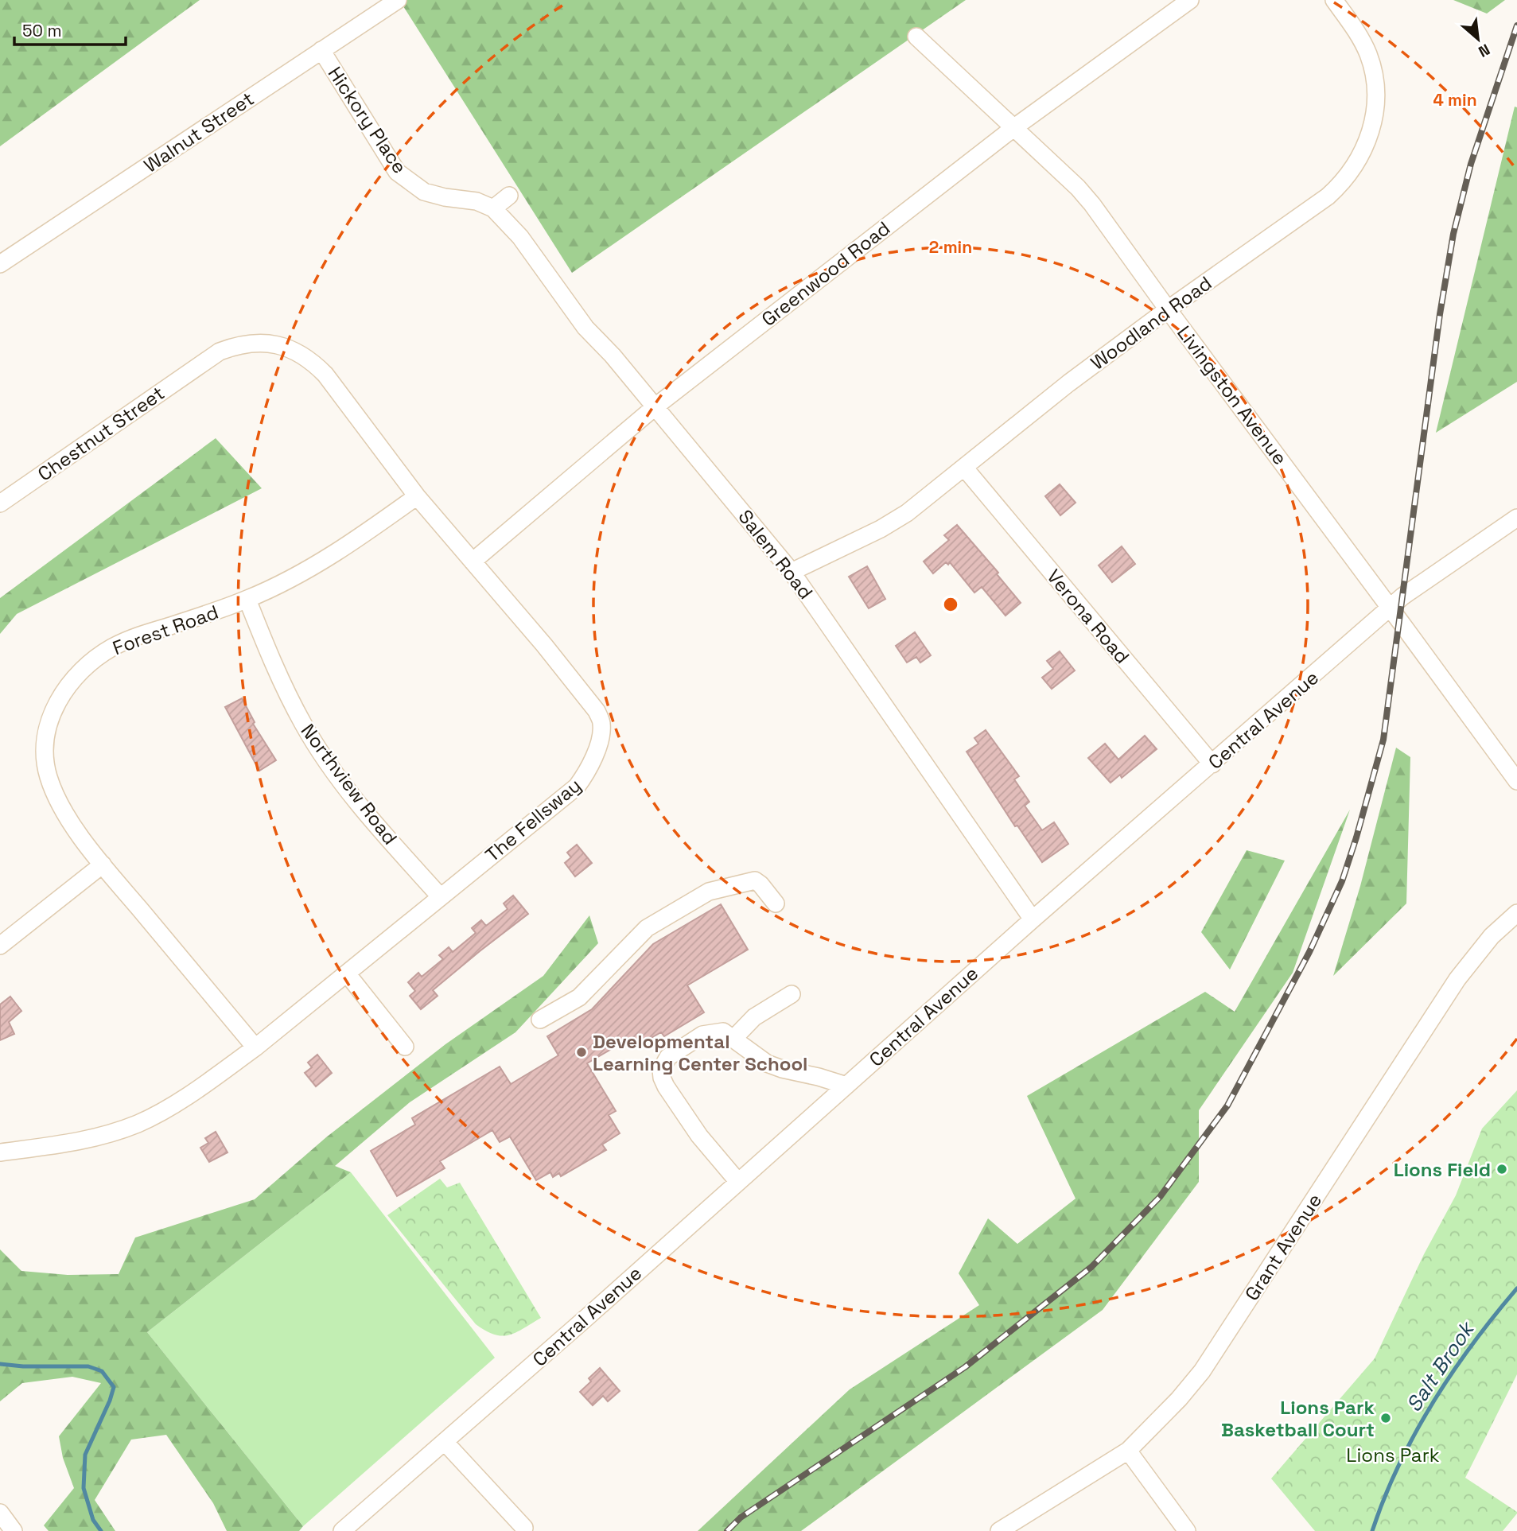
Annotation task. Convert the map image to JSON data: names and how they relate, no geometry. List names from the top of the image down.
{
  "streets": {
    "street": [
      "Hickory Place",
      "Walnut Street",
      "Greenwood Road",
      "Woodland Road",
      "Livingston Avenue",
      "Chestnut Street",
      "Salem Road",
      "Verona Road",
      "Forest Road",
      "Central Avenue",
      "Northview Road",
      "The Fellsway",
      "Grant Avenue"
    ]
  },
  "crossings": [
    ["Hickory Place", "Walnut Street"],
    ["Hickory Place", "Salem Road"],
    ["Greenwood Road", "Livingston Avenue"],
    ["Greenwood Road", "Salem Road"],
    ["Greenwood Road", "The Fellsway"],
    ["Woodland Road", "Livingston Avenue"],
    ["Woodland Road", "Salem Road"],
    ["Woodland Road", "Verona Road"],
    ["Livingston Avenue", "Central Avenue"],
    ["Chestnut Street", "The Fellsway"],
    ["Salem Road", "Central Avenue"],
    ["Verona Road", "Central Avenue"],
    ["Forest Road", "Northview Road"],
    ["Forest Road", "The Fellsway"],
    ["Northview Road", "The Fellsway"]
  ],
  "water": ["Salt Brook"],
  "parks": ["Lions Park"],
  "places": ["Developmental Learning Center School", "Lions Field", "Lions Park Basketball Court"],
  "scale_bar": "50 m",
  "north": "bottom right",
  "rings": ["4 min", "2 min"]
}
